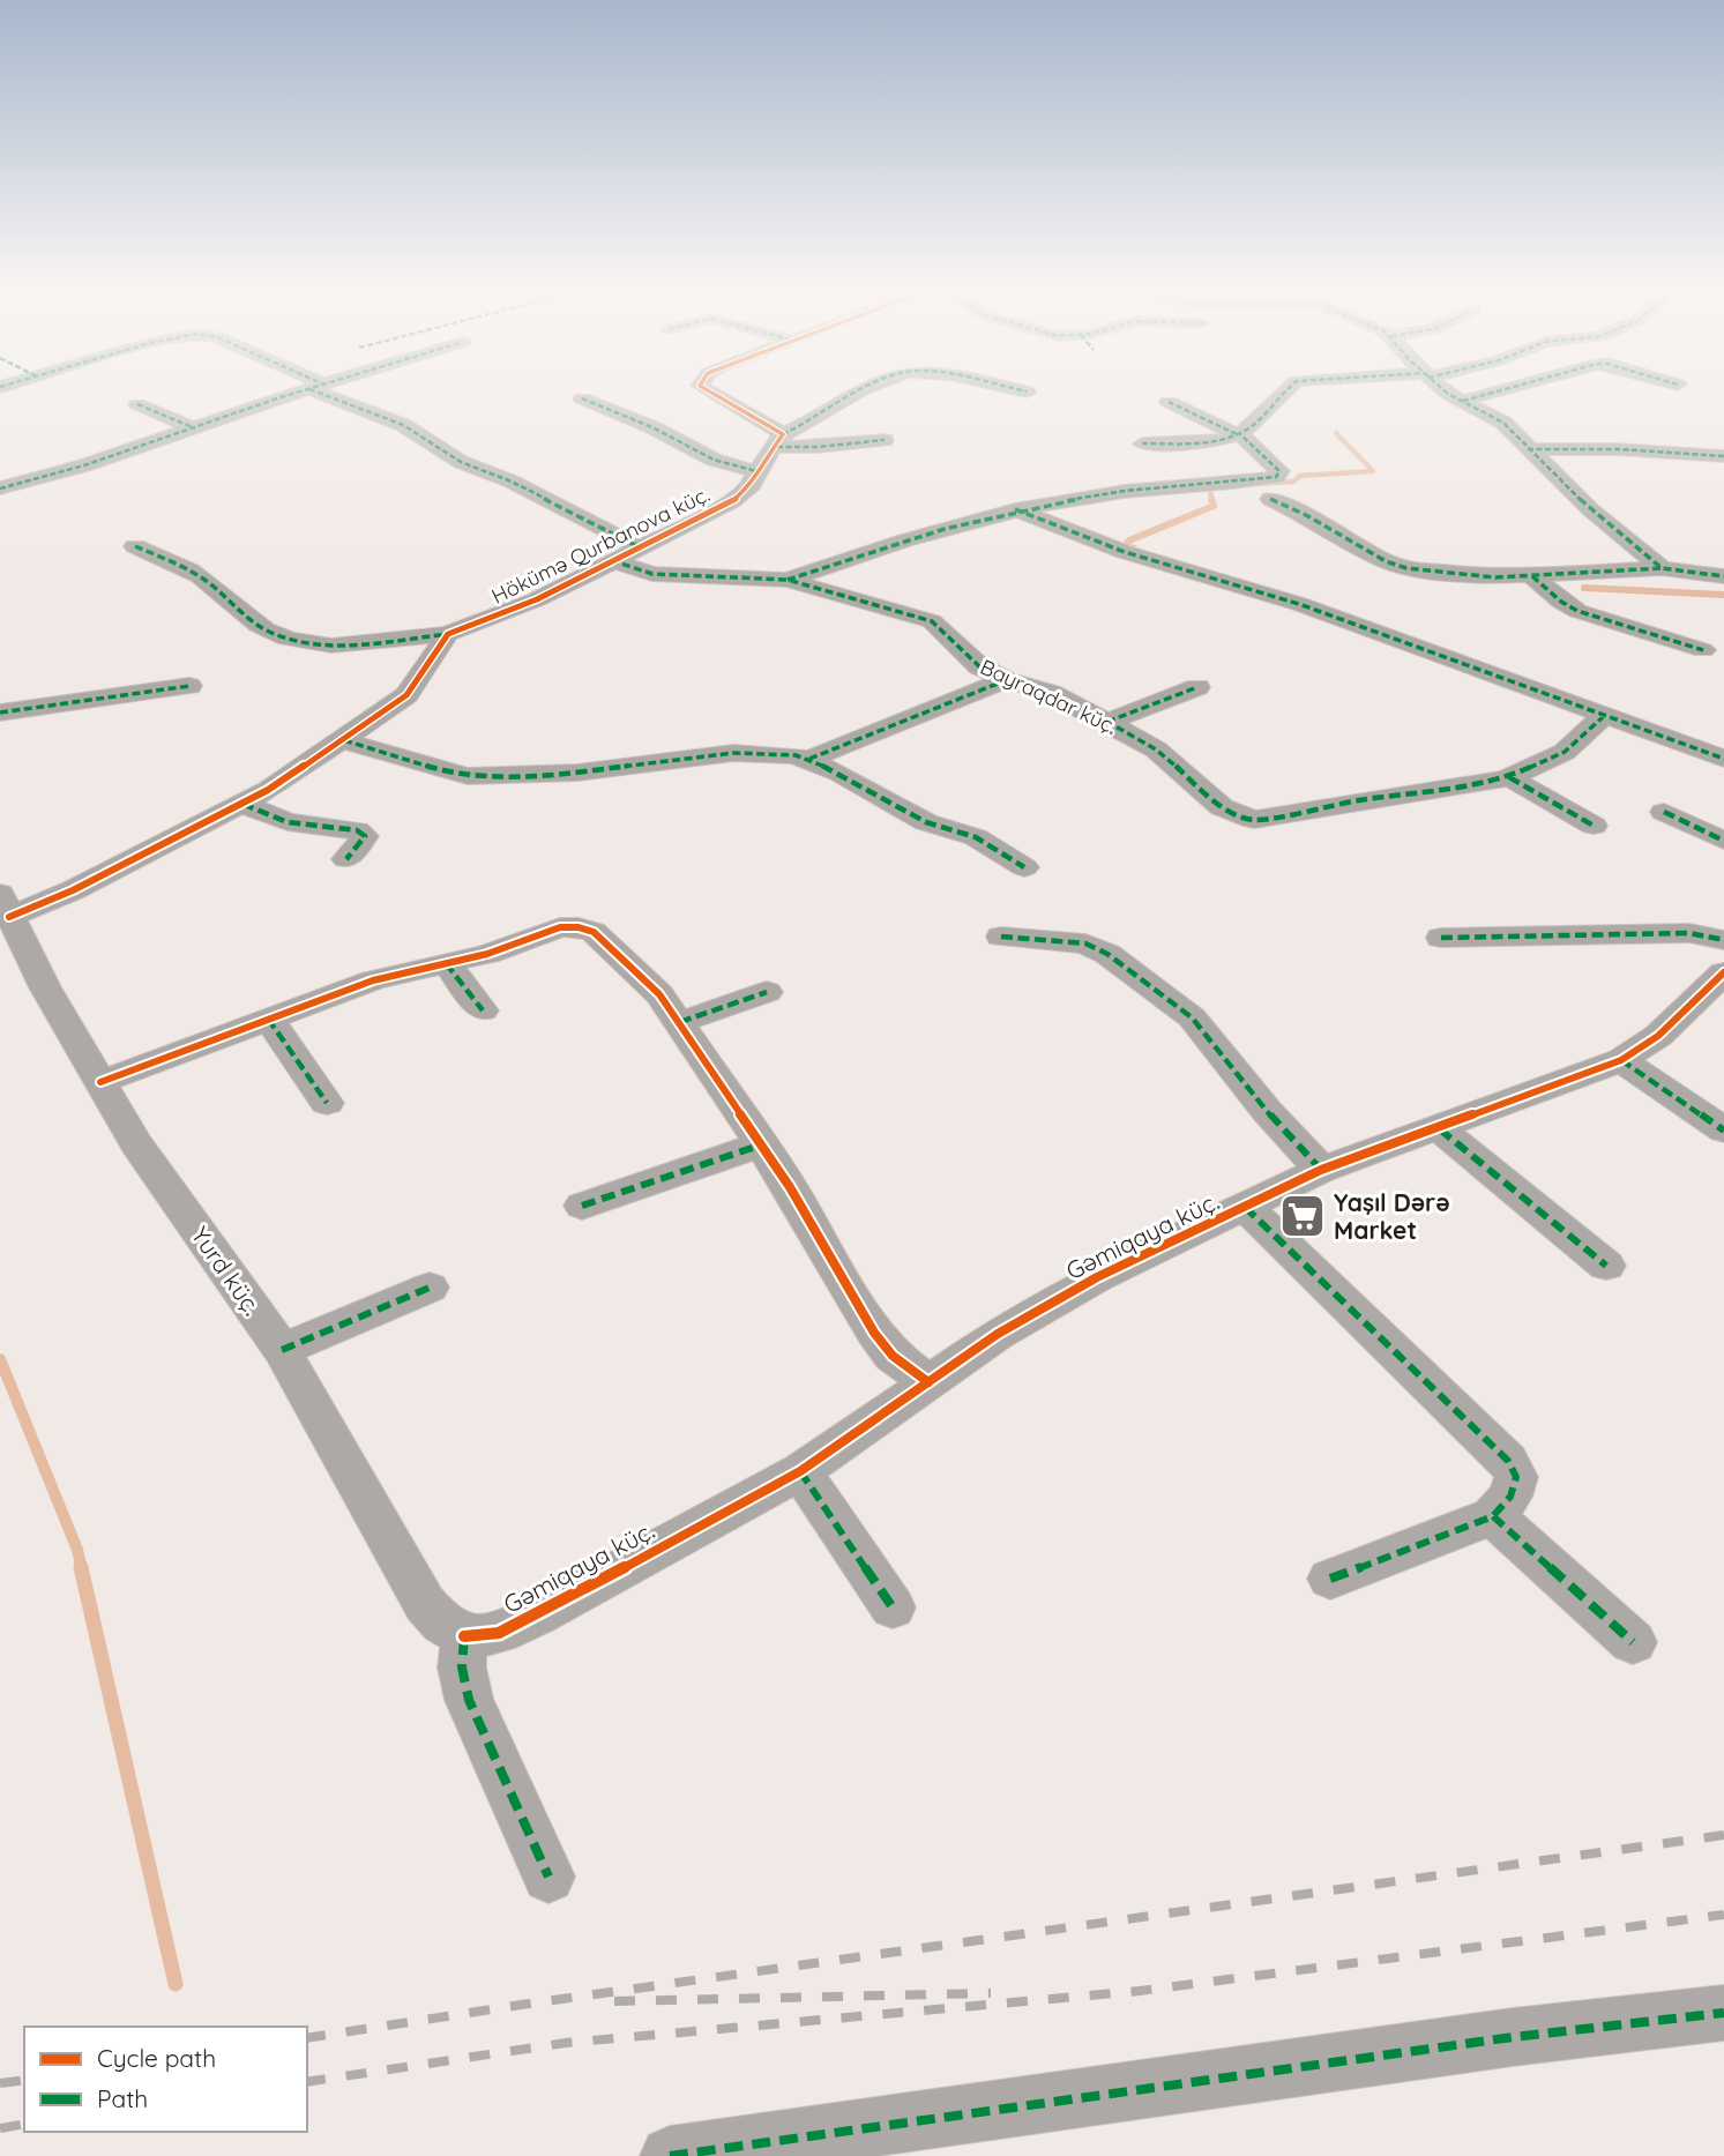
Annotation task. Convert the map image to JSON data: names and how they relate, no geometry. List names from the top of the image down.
{
  "streets": {
    "street": [
      "Hökümə Qurbanova küç.",
      "Bayraqdar küç.",
      "Gəmiqaya küç.",
      "Yurd küç."
    ]
  },
  "crossings": [
    ["Hökümə Qurbanova küç.", "Bayraqdar küç."],
    ["Gəmiqaya küç.", "Yurd küç."]
  ],
  "places": {
    "supermarket": ["Yaşıl Dərə Market"]
  },
  "legend": ["Cycle path", "Path"]
}
